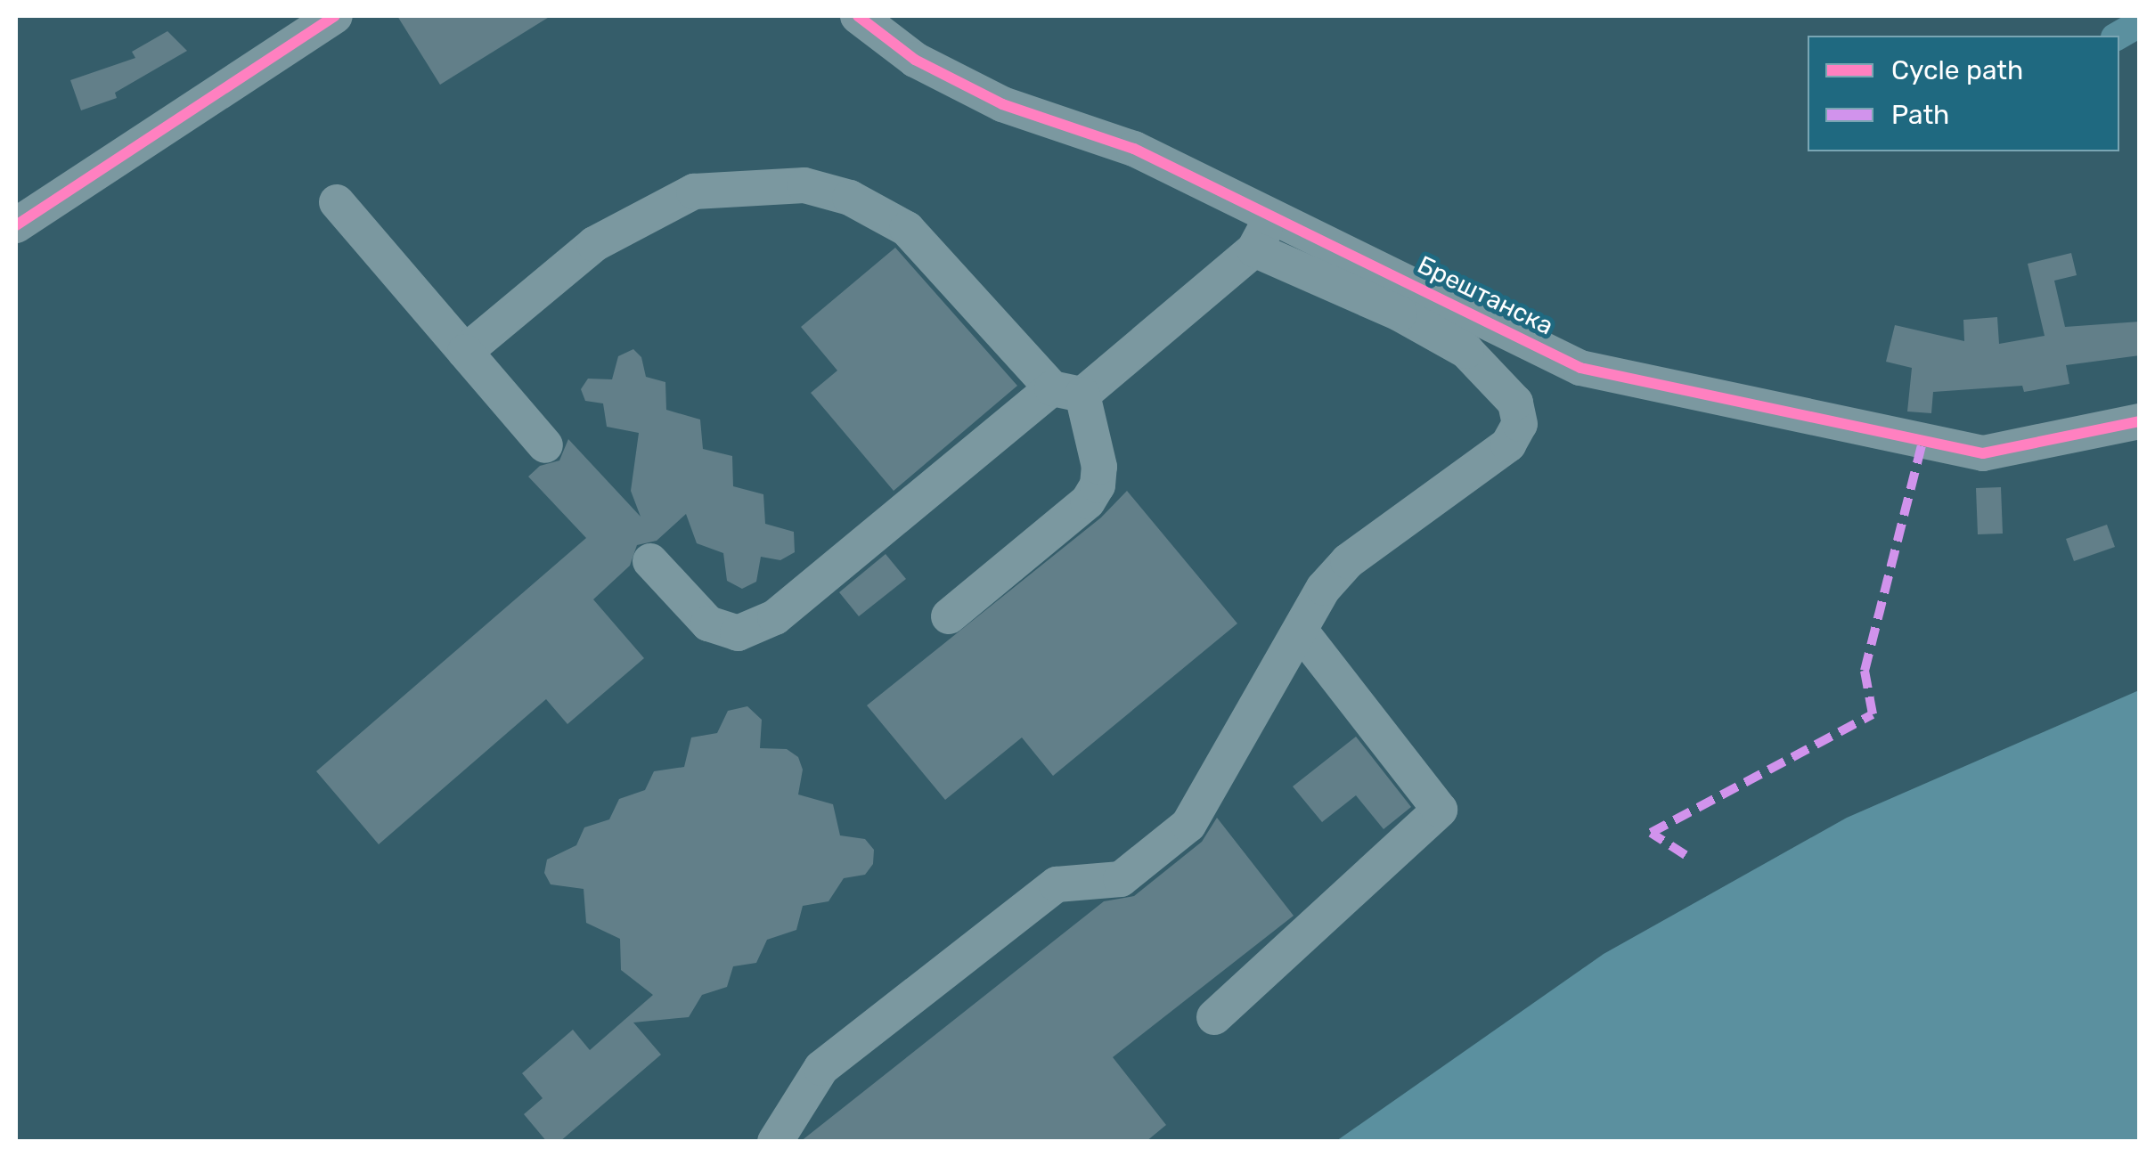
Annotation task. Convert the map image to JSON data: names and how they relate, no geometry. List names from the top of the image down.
{
  "streets": {
    "street": ["Брештанска"]
  },
  "legend": ["Cycle path", "Path"]
}
